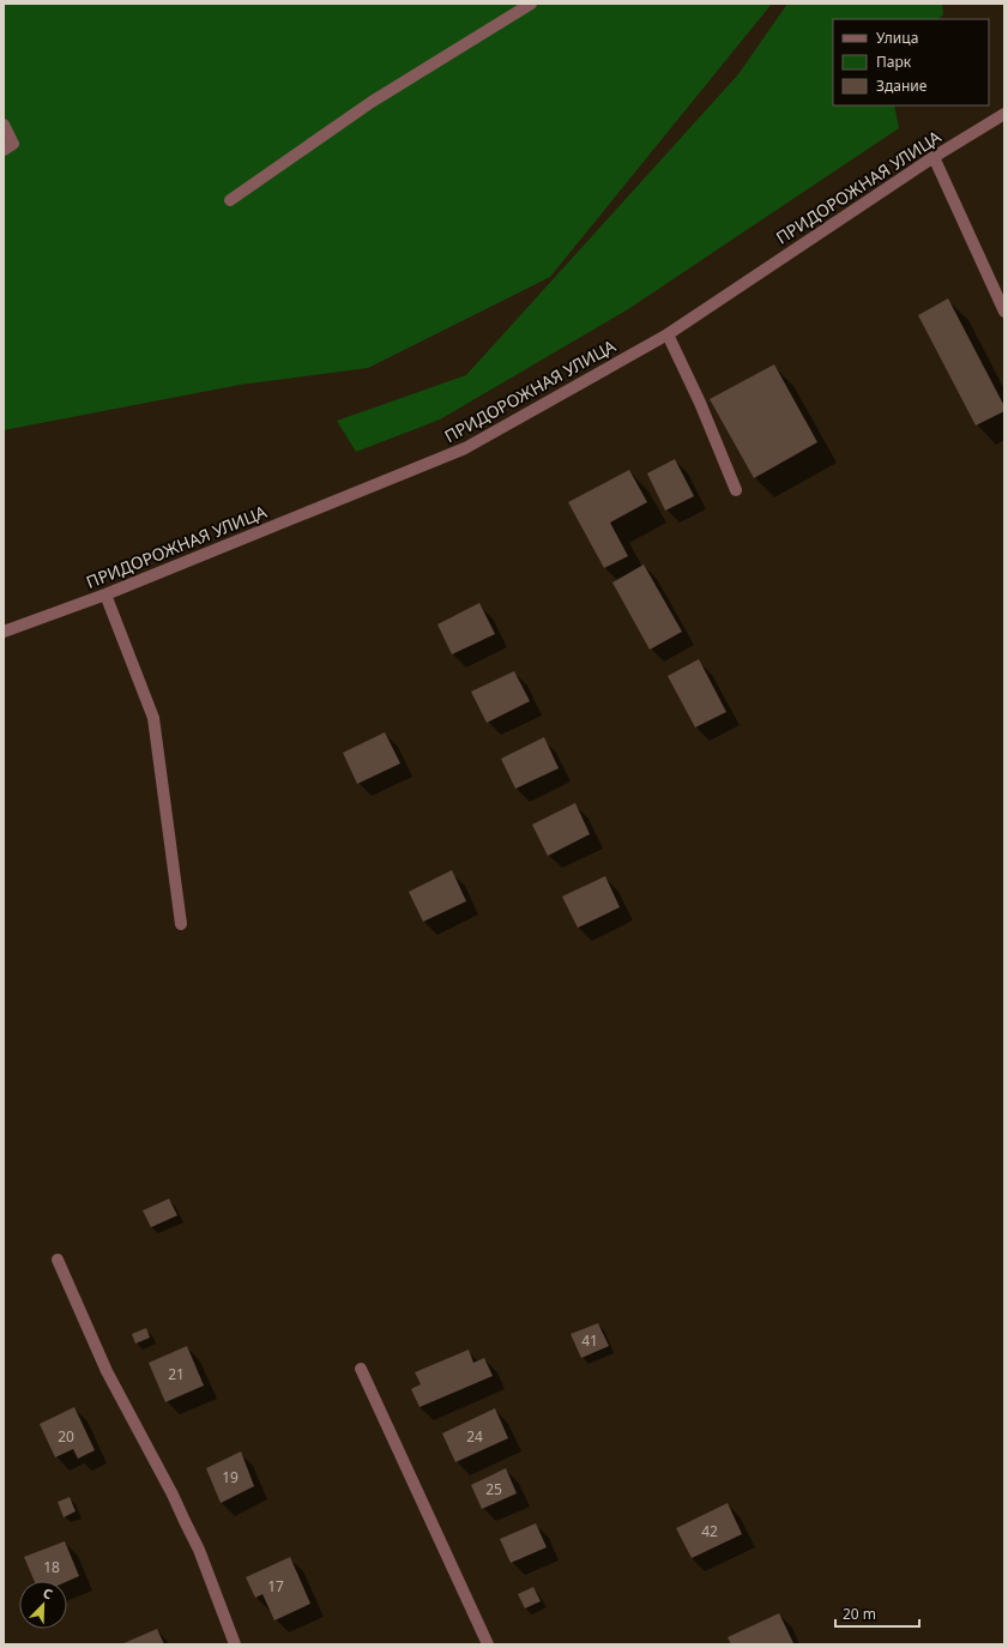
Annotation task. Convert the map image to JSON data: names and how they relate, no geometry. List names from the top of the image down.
{
  "streets": {
    "street": ["ПРИДОРОЖНАЯ УЛИЦА"]
  },
  "house_numbers": [
    "41",
    "21",
    "20",
    "24",
    "19",
    "25",
    "42",
    "18",
    "17"
  ],
  "legend": ["Улица", "Парк", "Здание"],
  "scale_bar": "20 m",
  "north": "top right"
}
